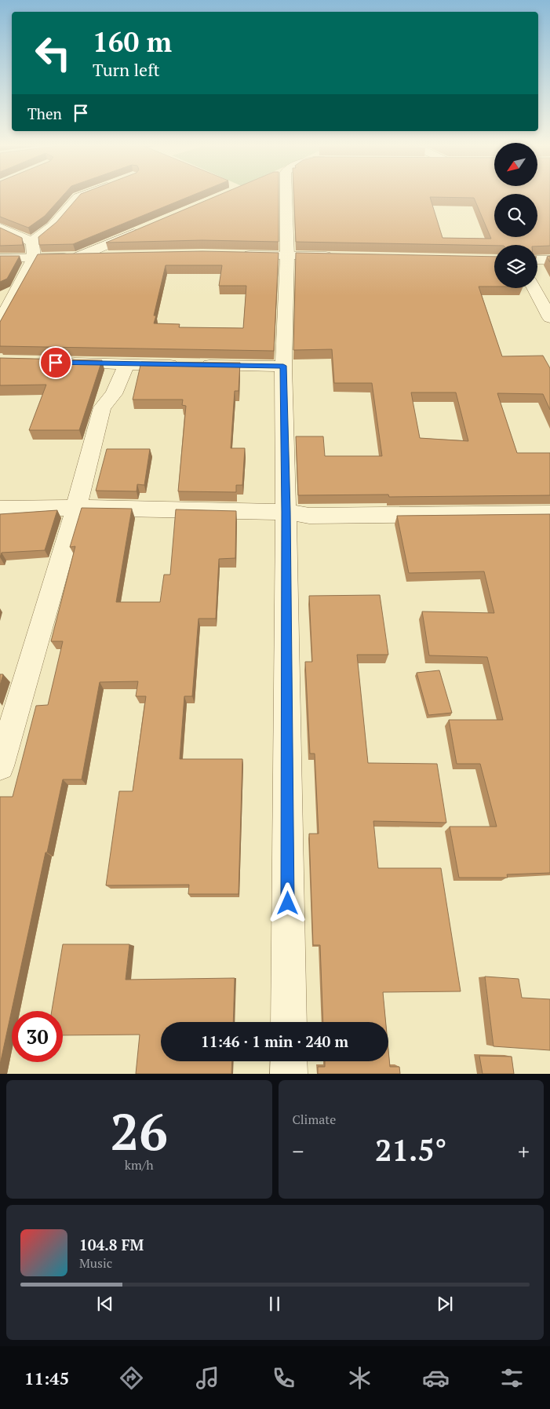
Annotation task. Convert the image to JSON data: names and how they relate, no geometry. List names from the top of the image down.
{
  "north": "bottom left",
  "page": {
    "turn": ["160 m", "Turn left"],
    "then": "Then",
    "limit": "30",
    "trip": "11:46 · 1 min · 240 m",
    "tile": [
      ["26", "km/h"],
      "Climate"
    ],
    "heat": ["−", "21.5°", "+"],
    "song": ["104.8 FM", "Music"],
    "tabs": "11:45"
  }
}
